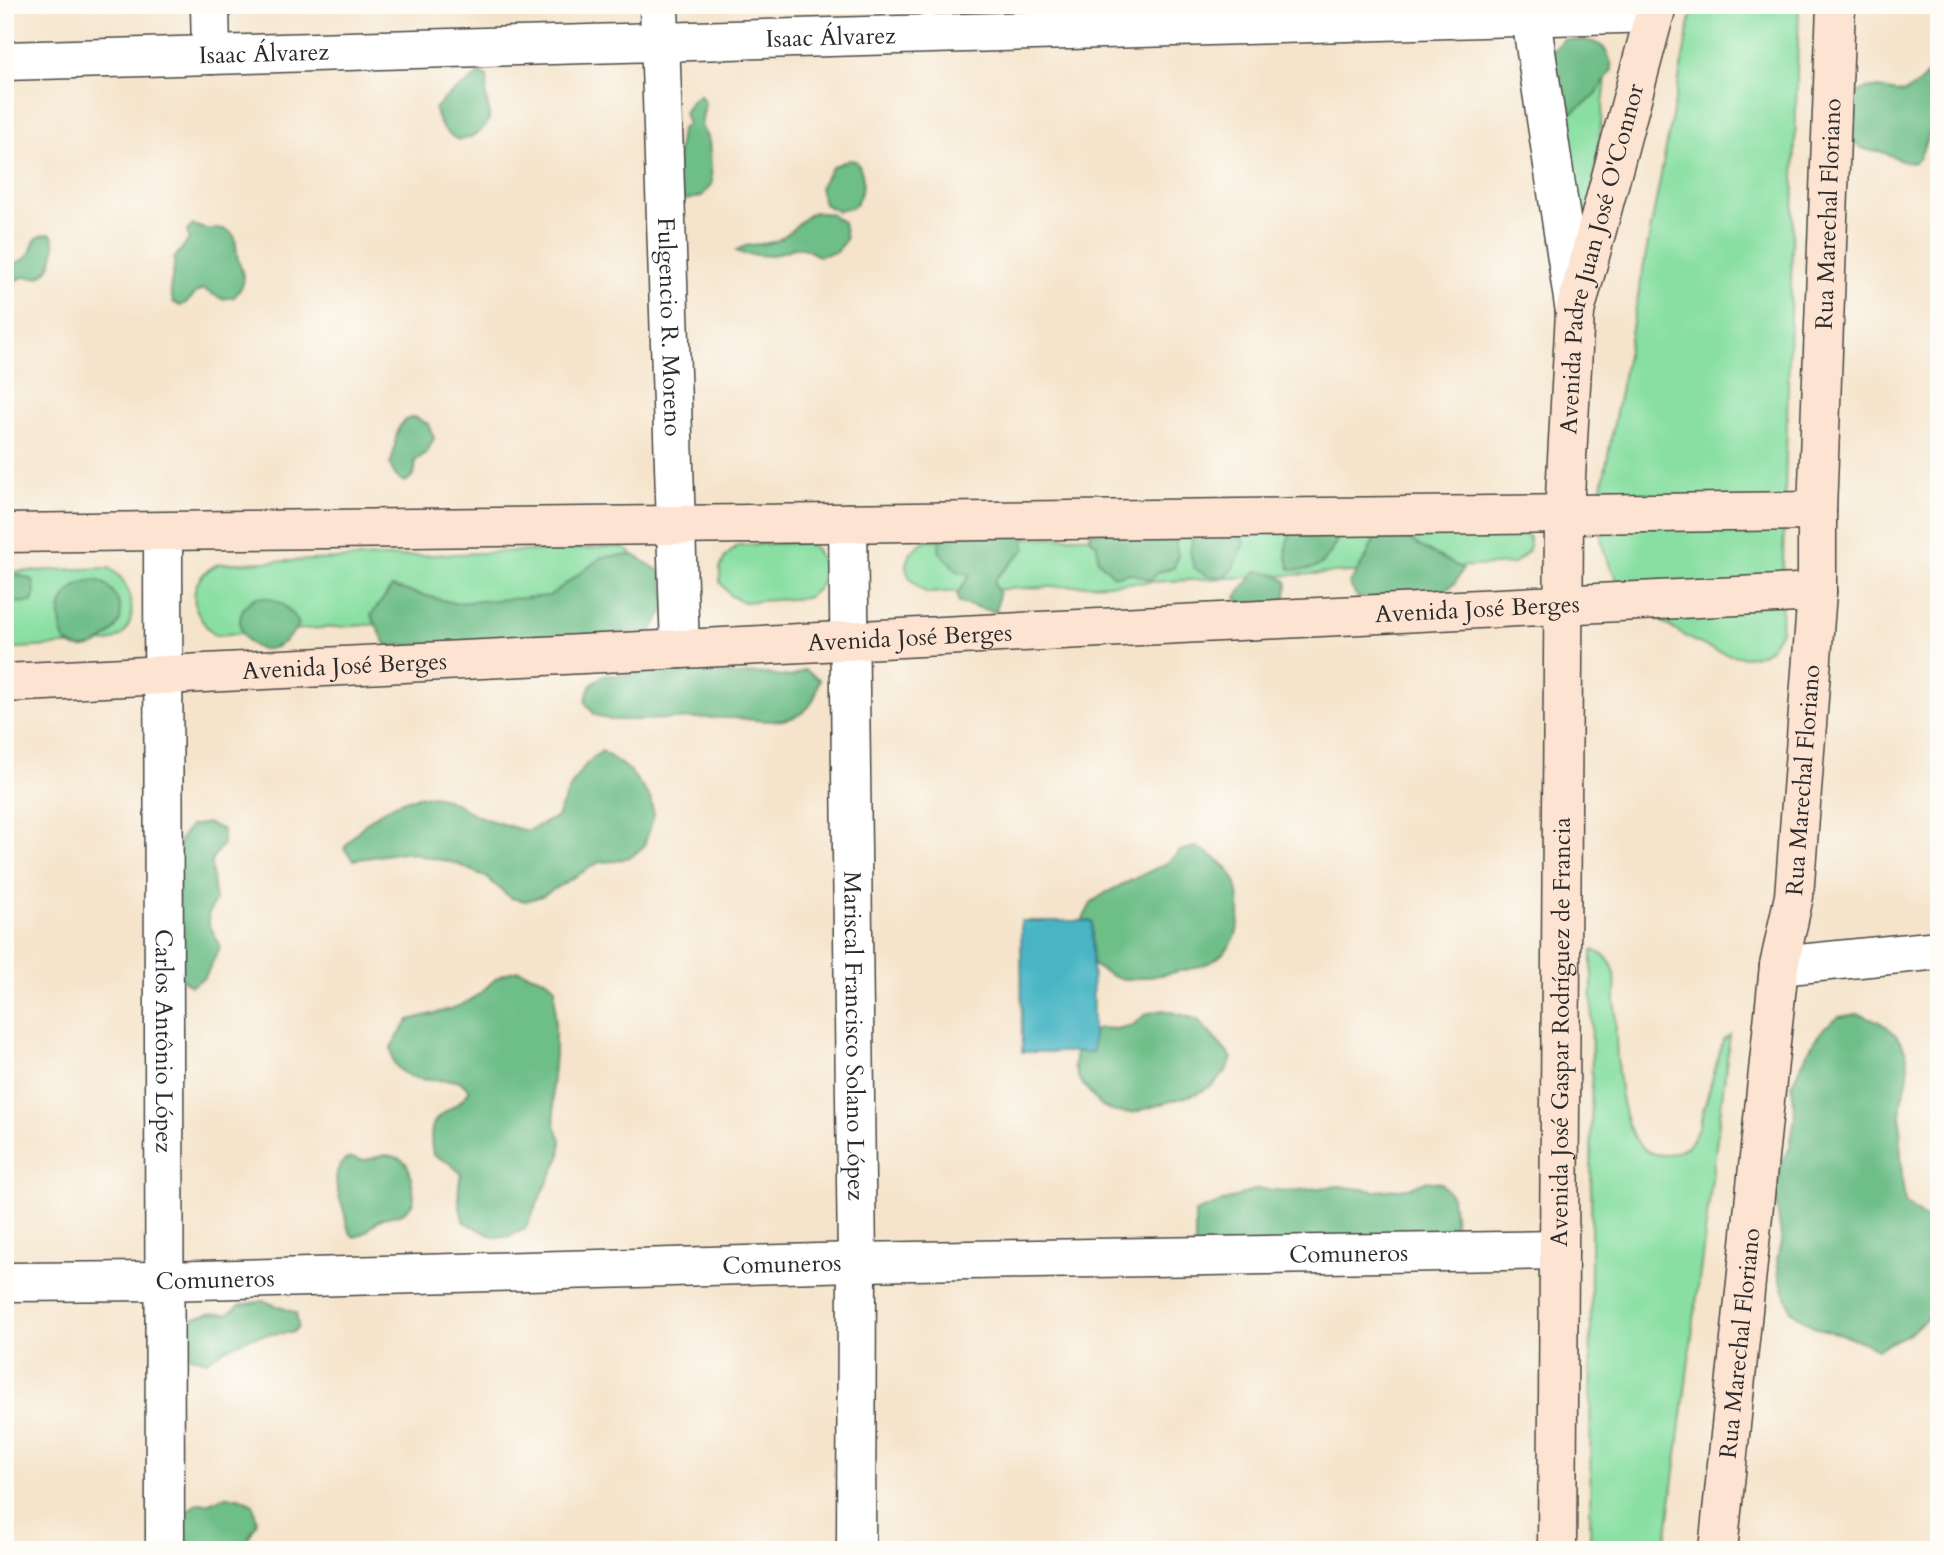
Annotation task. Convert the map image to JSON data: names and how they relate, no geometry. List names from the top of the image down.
{
  "streets": {
    "main road": [
      "Rua Marechal Floriano",
      "Avenida Padre Juan José O'Connor",
      "Avenida José Berges",
      "Avenida José Gaspar Rodríguez de Francia"
    ],
    "street": [
      "Isaac Álvarez",
      "Fulgencio R. Moreno",
      "Mariscal Francisco Solano López",
      "Carlos Antônio López",
      "Comuneros"
    ]
  },
  "crossings": [
    ["Isaac Álvarez", "Avenida Padre Juan José O'Connor"],
    ["Isaac Álvarez", "Fulgencio R. Moreno"],
    ["Rua Marechal Floriano", "Avenida José Berges"],
    ["Avenida Padre Juan José O'Connor", "Avenida José Gaspar Rodríguez de Francia"],
    ["Fulgencio R. Moreno", "Avenida José Berges"],
    ["Avenida José Berges", "Avenida José Gaspar Rodríguez de Francia"],
    ["Avenida José Berges", "Mariscal Francisco Solano López"],
    ["Avenida José Berges", "Carlos Antônio López"],
    ["Avenida José Gaspar Rodríguez de Francia", "Comuneros"],
    ["Mariscal Francisco Solano López", "Comuneros"],
    ["Carlos Antônio López", "Comuneros"]
  ]
}
